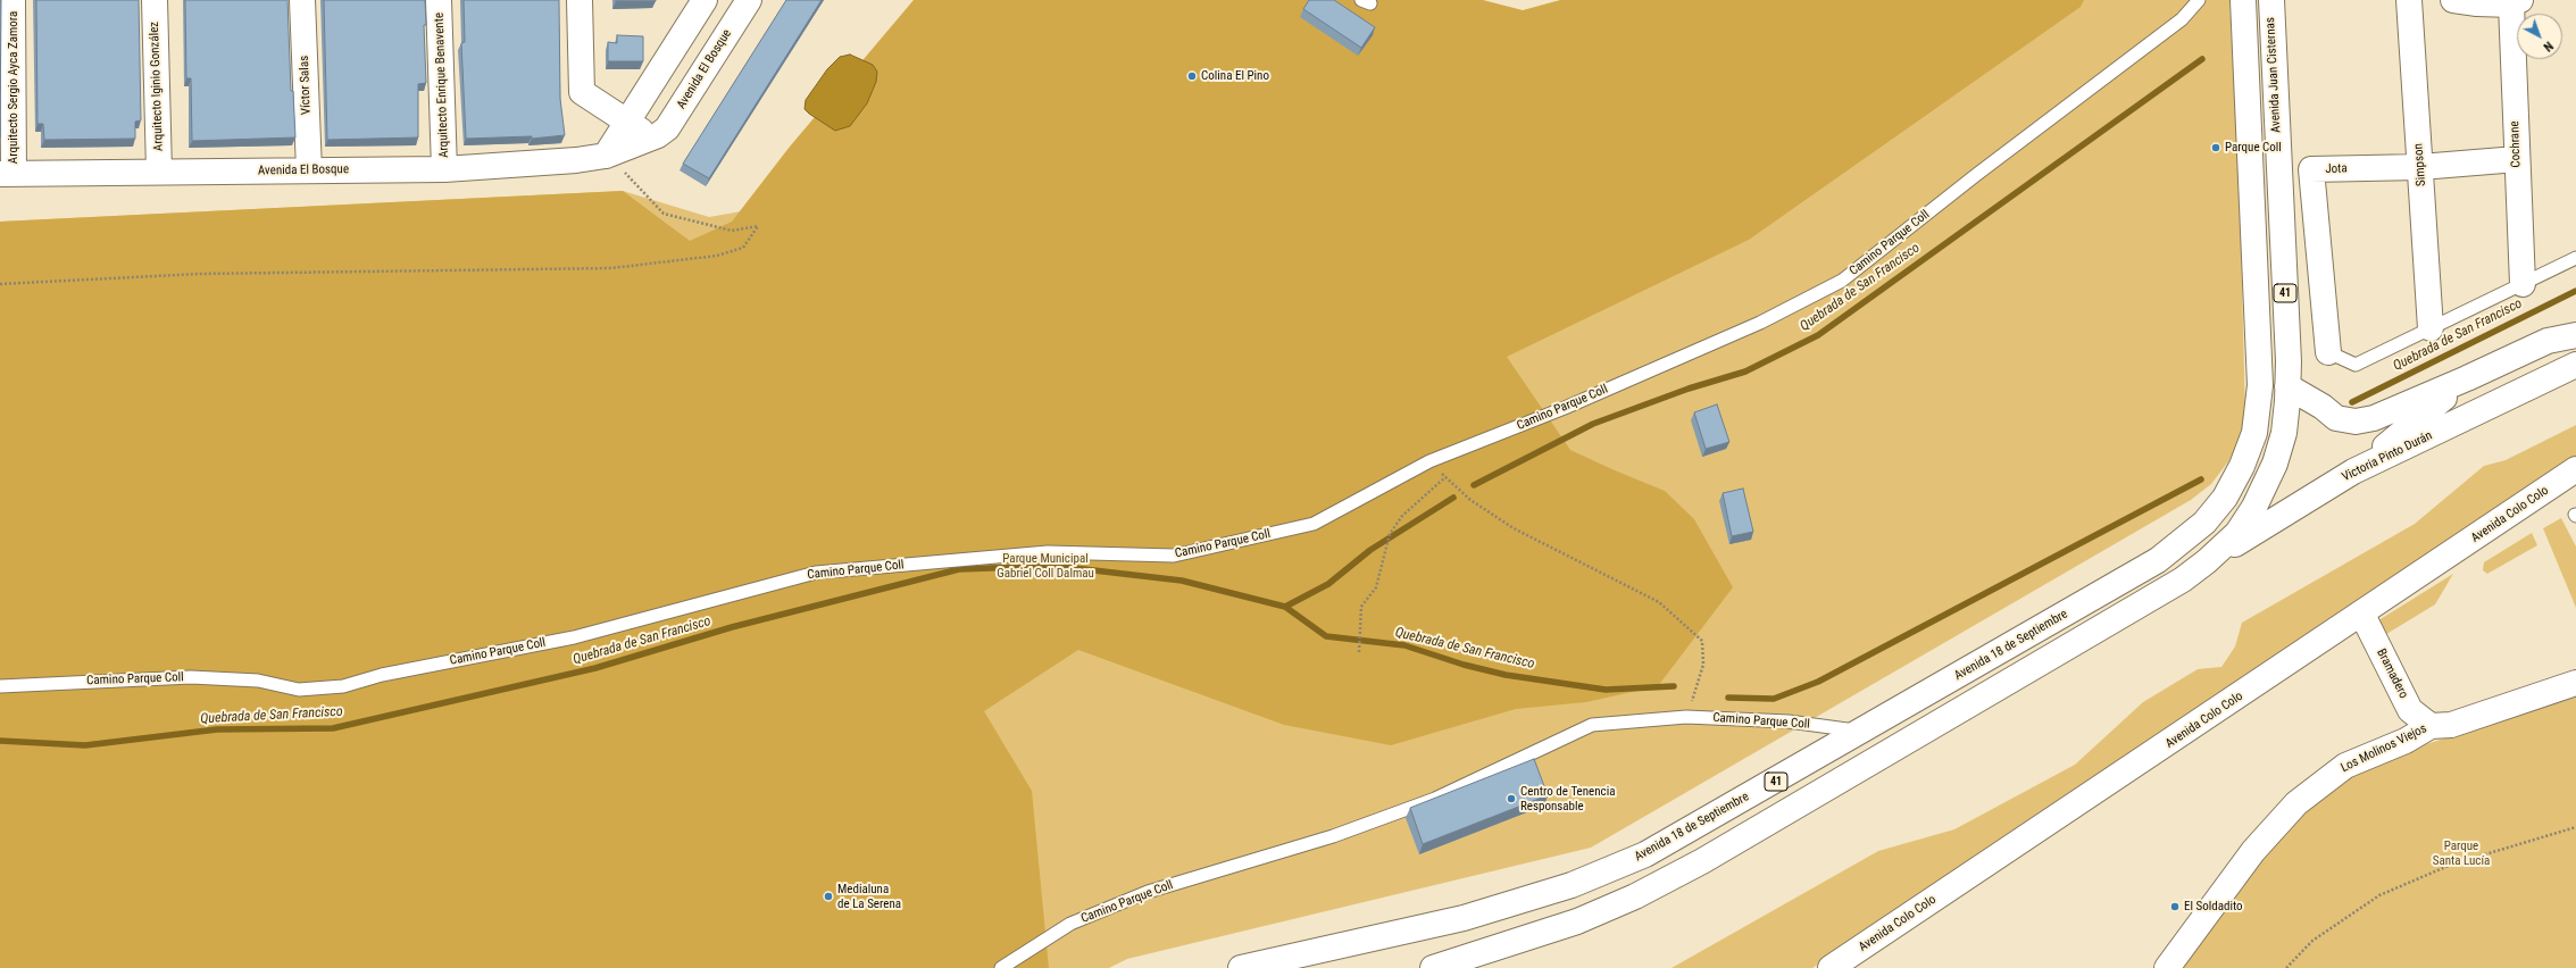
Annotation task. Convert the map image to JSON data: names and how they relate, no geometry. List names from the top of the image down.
{
  "streets": {
    "street": [
      "Avenida El Bosque",
      "Avenida Juan Cisternas",
      "Víctor Salas",
      "Arquitecto Enrique Benavente",
      "Arquitecto Iginio González",
      "Arquitecto Sergio Ayca Zamora",
      "Cochrane",
      "Simpson",
      "Jota",
      "41",
      "Victoria Pinto Durán",
      "Avenida Colo Colo",
      "Avenida 18 de Septiembre",
      "Bramadero",
      "Los Molinos Viejos"
    ],
    "lane": ["Camino Parque Coll"]
  },
  "crossings": [
    ["Avenida El Bosque", "Víctor Salas"],
    ["Avenida El Bosque", "Arquitecto Enrique Benavente"],
    ["Avenida El Bosque", "Arquitecto Iginio González"],
    ["Avenida El Bosque", "Arquitecto Sergio Ayca Zamora"],
    ["Avenida Juan Cisternas", "41"],
    ["Avenida Juan Cisternas", "Victoria Pinto Durán"],
    ["Cochrane", "Jota"],
    ["Simpson", "Jota"],
    ["Camino Parque Coll", "Avenida 18 de Septiembre"],
    ["41", "Victoria Pinto Durán"],
    ["Avenida Colo Colo", "Bramadero"],
    ["Bramadero", "Los Molinos Viejos"]
  ],
  "water": ["Quebrada de San Francisco"],
  "parks": ["Parque Municipal Gabriel Coll Dalmau", "Parque Santa Lucía"],
  "places": [
    "Colina El Pino",
    "Parque Coll",
    "Centro de Tenencia Responsable",
    "Medialuna de La Serena",
    "El Soldadito"
  ],
  "north": "bottom right"
}
